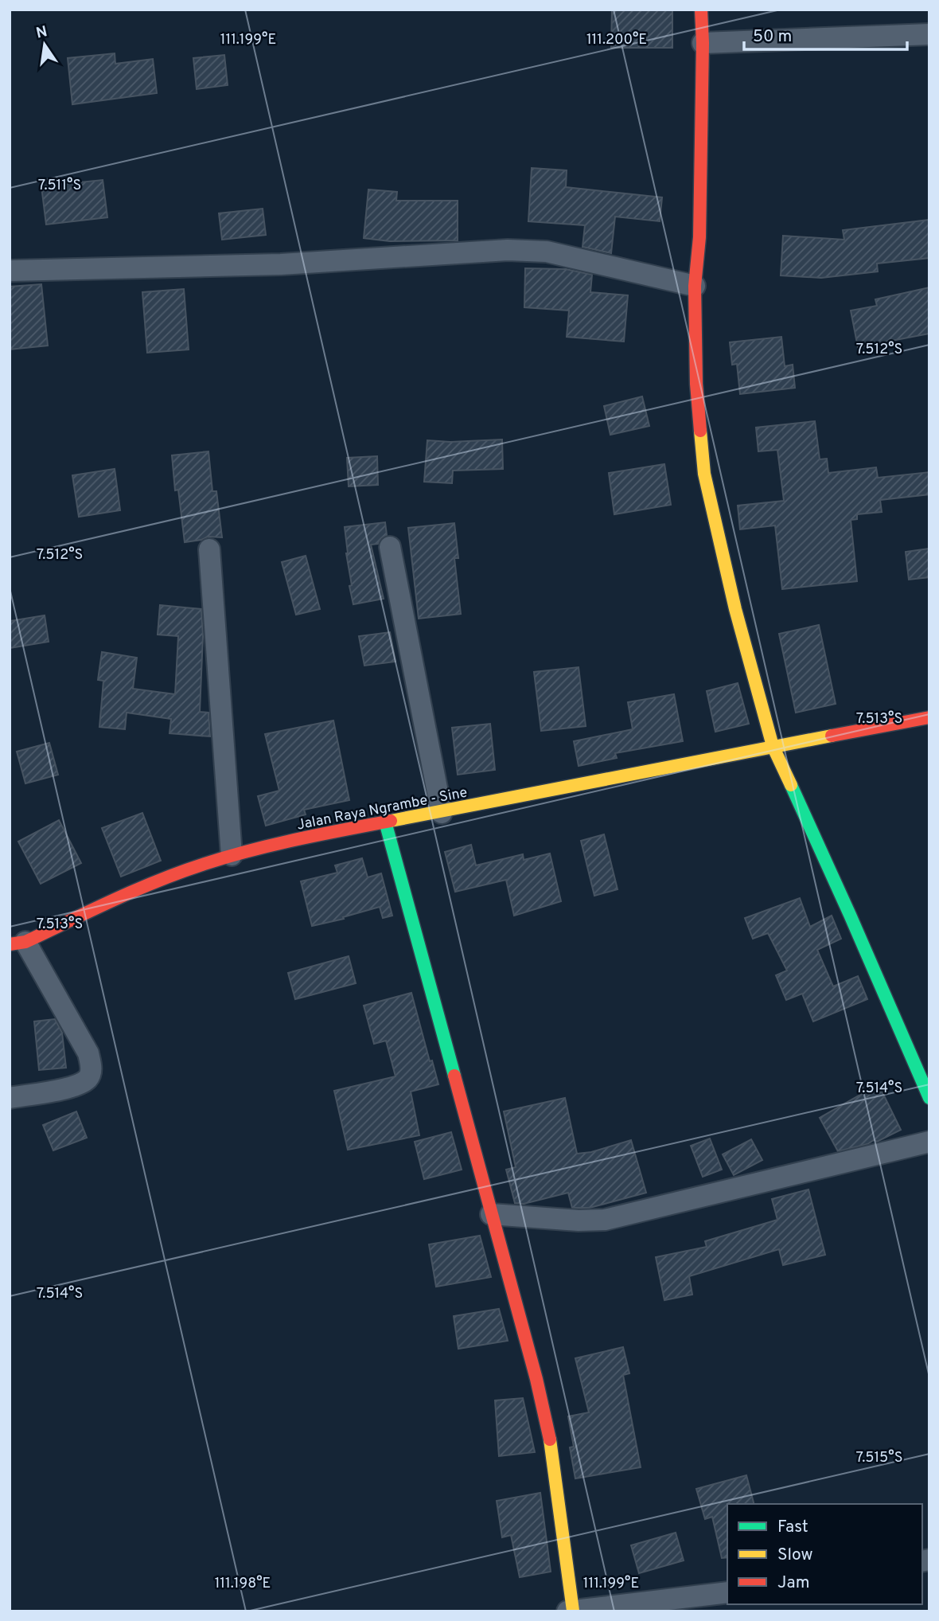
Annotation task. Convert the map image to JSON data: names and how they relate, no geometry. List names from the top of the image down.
{
  "streets": {
    "street": ["Jalan Raya Ngrambe - Sine"]
  },
  "legend": ["Fast", "Slow", "Jam"],
  "scale_bar": "50 m",
  "north": "top",
  "coordinates": [
    "111.199°E",
    "111.200°E",
    "7.511°S",
    "7.512°S",
    "7.513°S",
    "7.514°S",
    "7.515°S",
    "111.198°E"
  ]
}
